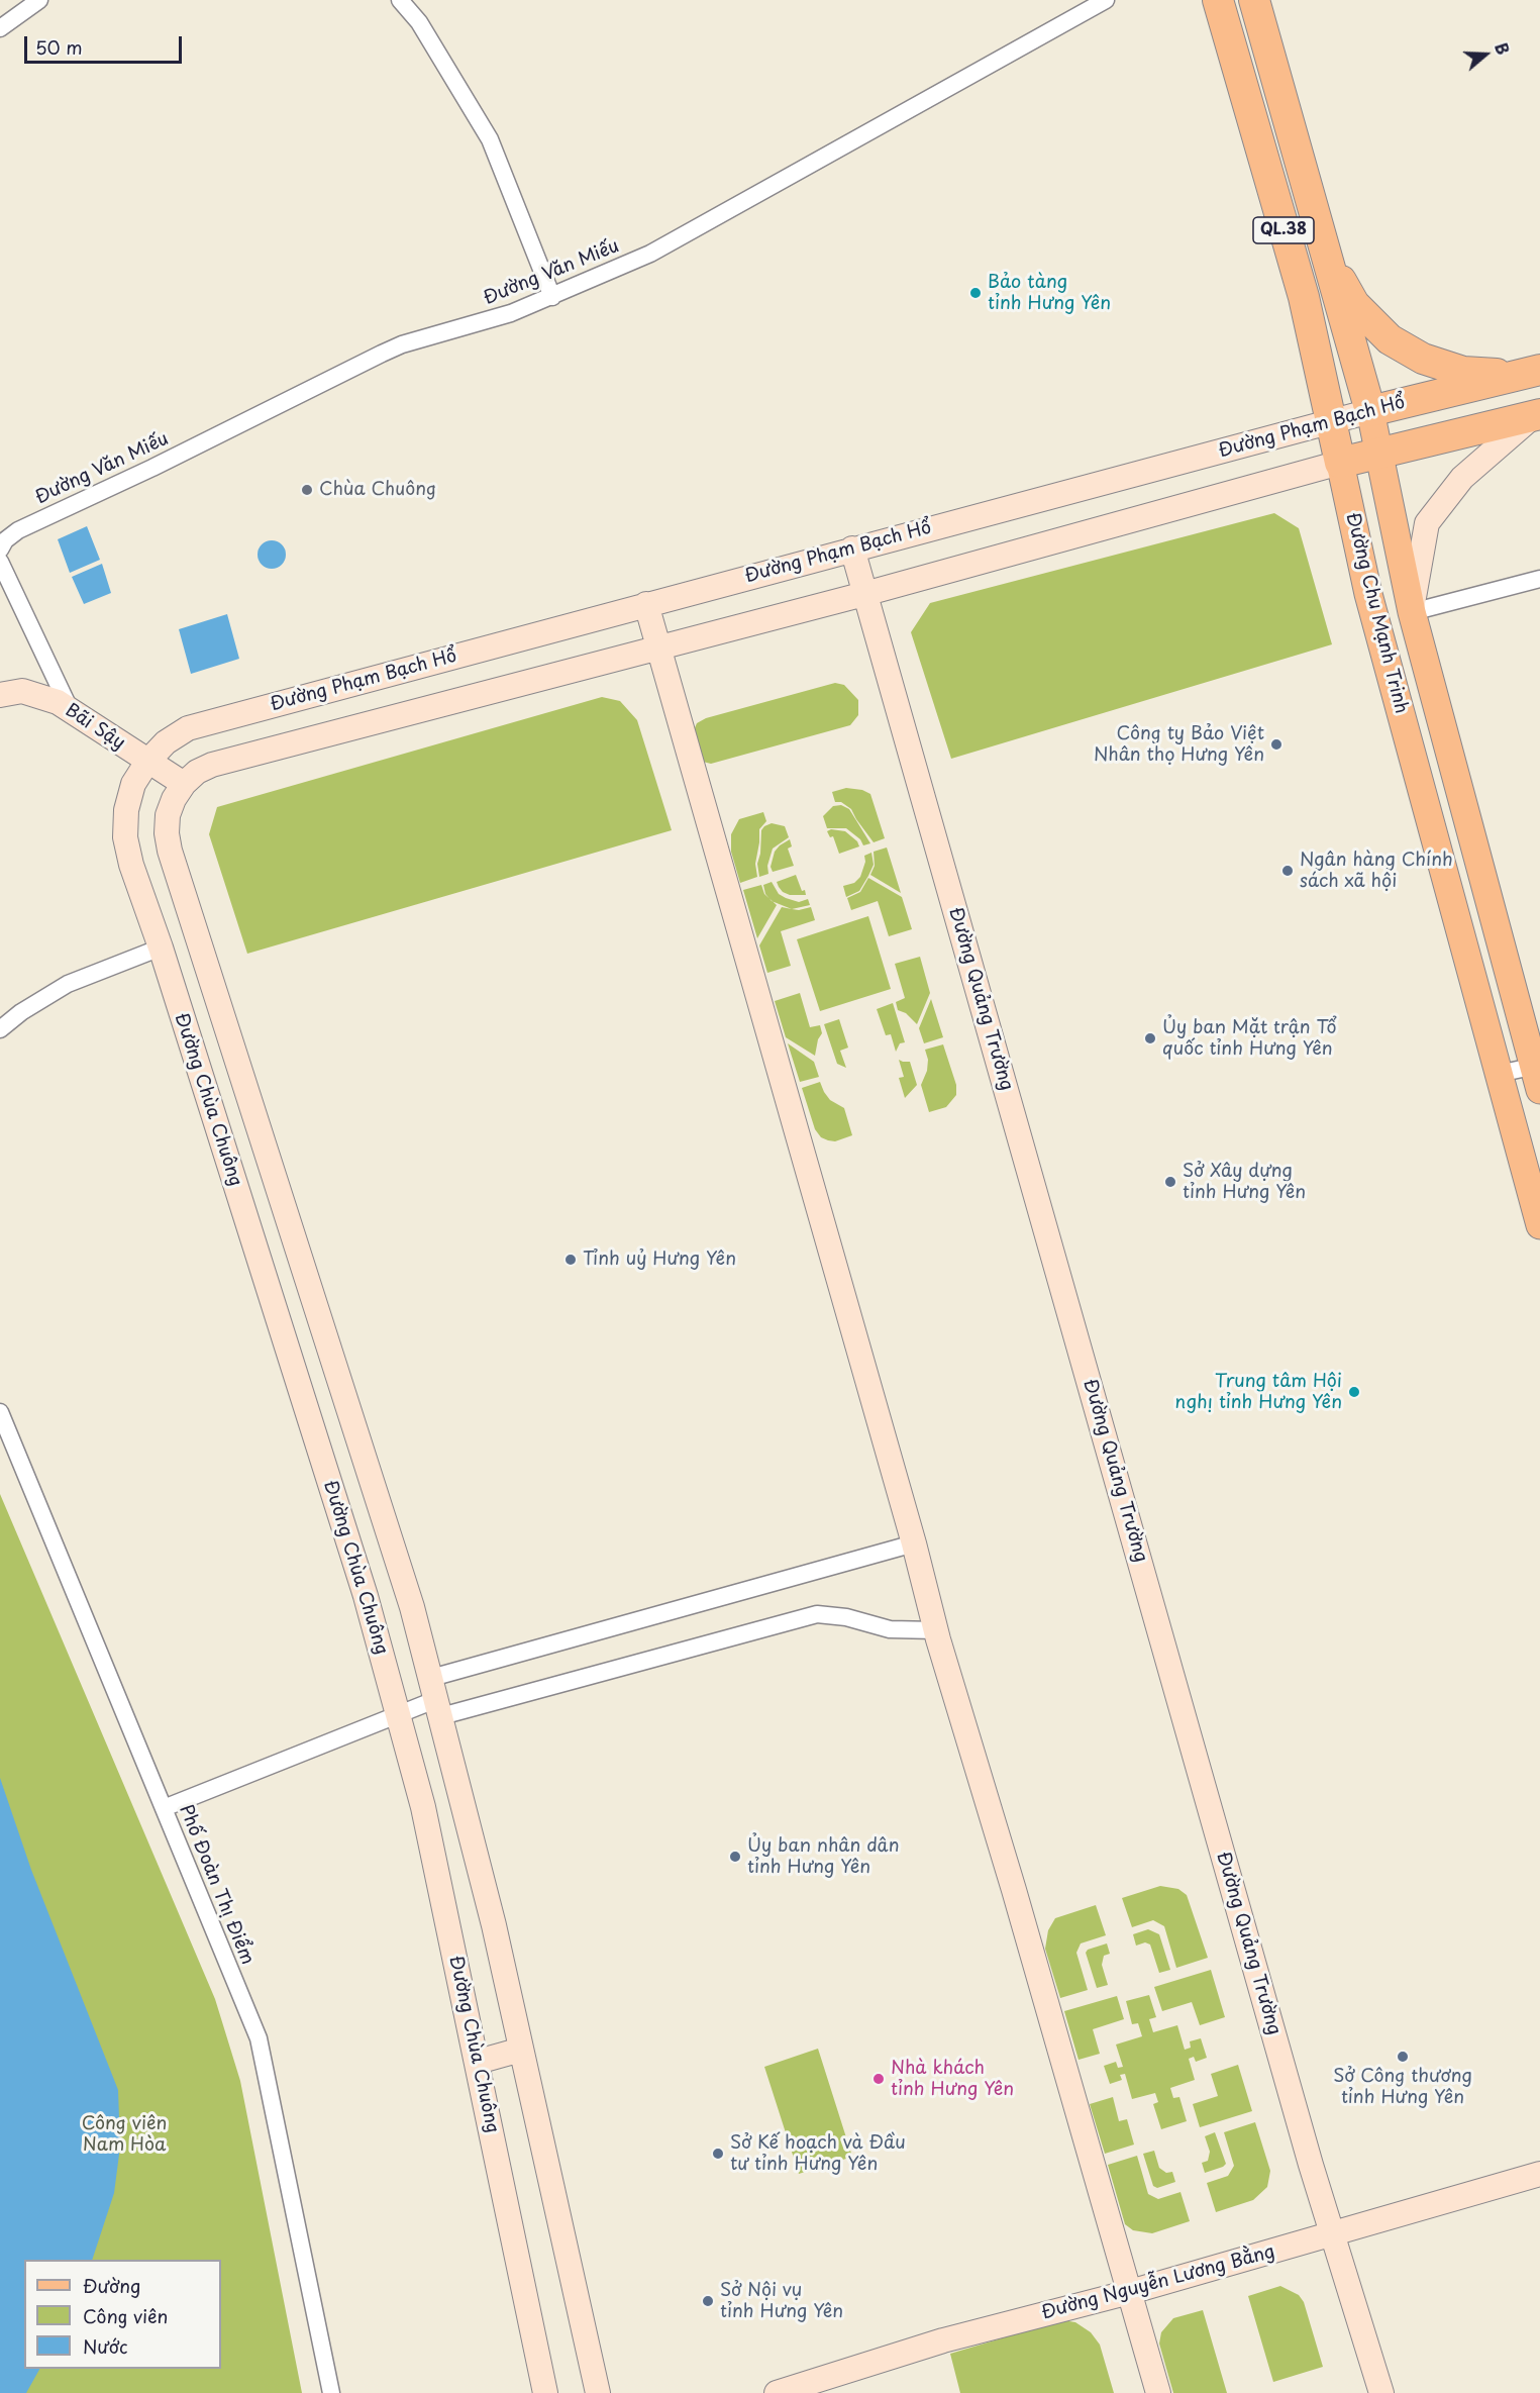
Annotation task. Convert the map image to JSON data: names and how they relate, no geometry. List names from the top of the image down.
{
  "streets": {
    "highway": ["QL.38", "Đường Phạm Bạch Hổ", "Đường Chu Mạnh Trinh"],
    "main road": [
      "Bãi Sậy",
      "Đường Quảng Trường",
      "Đường Chùa Chuông",
      "Đường Nguyễn Lương Bằng"
    ],
    "street": ["Đường Văn Miếu", "Phố Đoàn Thị Điểm"]
  },
  "crossings": [
    ["Đường Phạm Bạch Hổ", "Đường Chu Mạnh Trinh"],
    ["Đường Phạm Bạch Hổ", "Bãi Sậy"],
    ["Đường Phạm Bạch Hổ", "Đường Quảng Trường"],
    ["Đường Phạm Bạch Hổ", "Đường Chùa Chuông"],
    ["Bãi Sậy", "Đường Chùa Chuông"],
    ["Đường Quảng Trường", "Đường Nguyễn Lương Bằng"]
  ],
  "parks": ["Công viên Nam Hòa"],
  "places": [
    "Bảo tàng tỉnh Hưng Yên",
    "Chùa Chuông",
    "Công ty Bảo Việt Nhân thọ Hưng Yên",
    "Ngân hàng Chính sách xã hội",
    "Ủy ban Mặt trận Tổ quốc tỉnh Hưng Yên",
    "Sở Xây dựng tỉnh Hưng Yên",
    "Tỉnh uỷ Hưng Yên",
    "Trung tâm Hội nghị tỉnh Hưng Yên",
    "Ủy ban nhân dân tỉnh Hưng Yên",
    "Sở Công thương tỉnh Hưng Yên",
    "Nhà khách tỉnh Hưng Yên",
    "Sở Kế hoạch và Đầu tư tỉnh Hưng Yên",
    "Sở Nội vụ tỉnh Hưng Yên"
  ],
  "legend": ["Đường", "Công viên", "Nước"],
  "scale_bar": "50 m",
  "north": "right"
}
